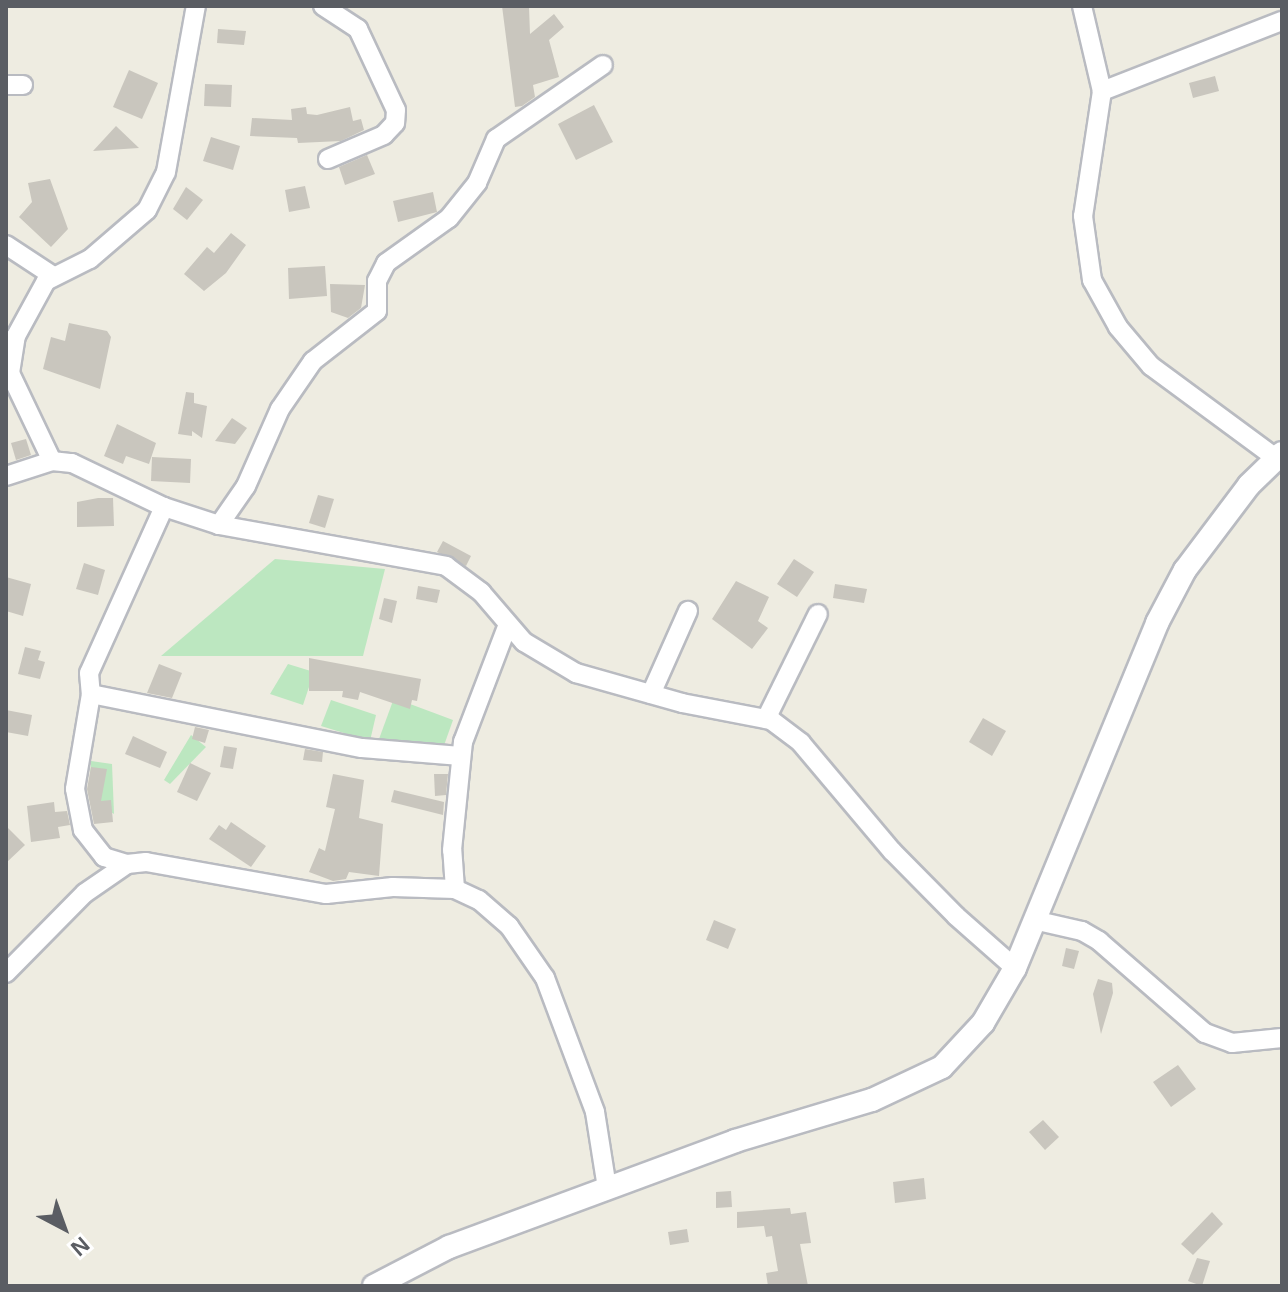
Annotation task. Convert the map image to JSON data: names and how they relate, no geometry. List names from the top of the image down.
{
  "north": "bottom right"
}
